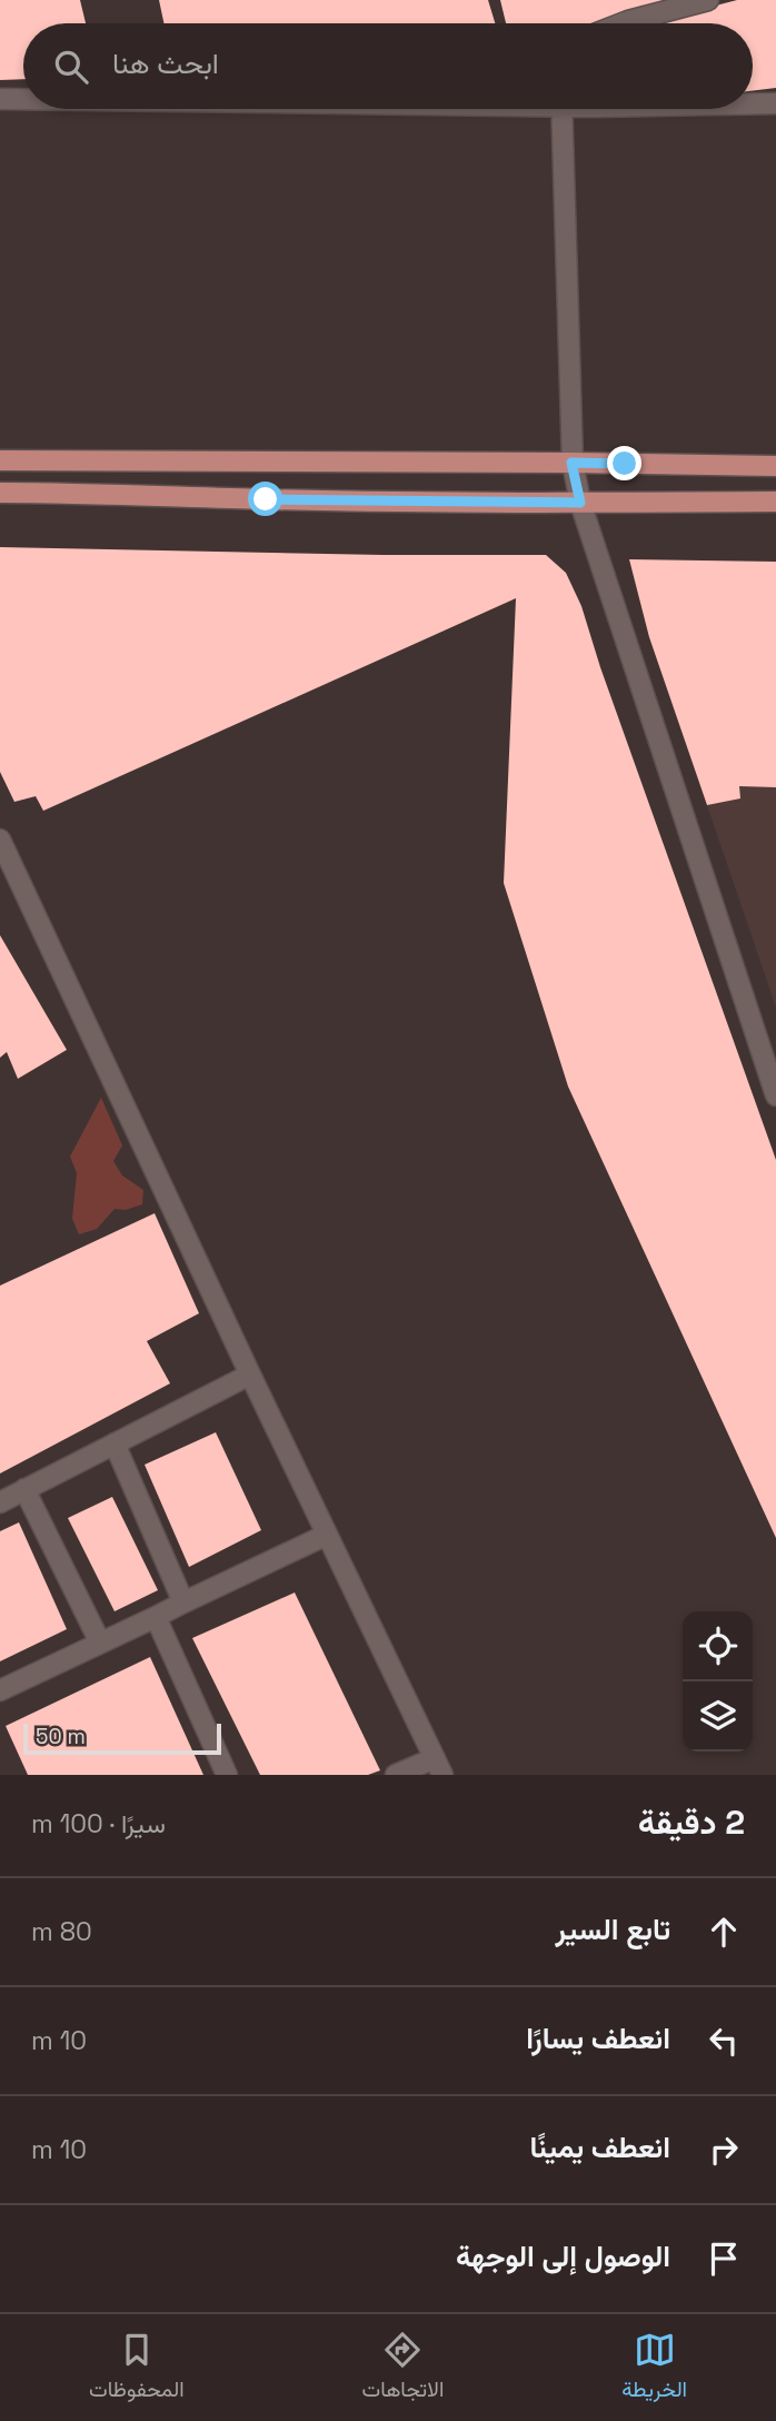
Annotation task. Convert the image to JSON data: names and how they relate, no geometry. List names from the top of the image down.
{
  "scale_bar": "50 m",
  "page": {
    "search": "ابحث هنا",
    "scale": "50 m",
    "heading": ["2 دقيقة", "سيرًا · 100 m"],
    "list": [
      ["تابع السير", "80 m"],
      ["انعطف يسارًا", "10 m"],
      ["انعطف يمينًا", "10 m"],
      "الوصول إلى الوجهة"
    ],
    "nav": ["الخريطة", "الاتجاهات", "المحفوظات"]
  }
}
